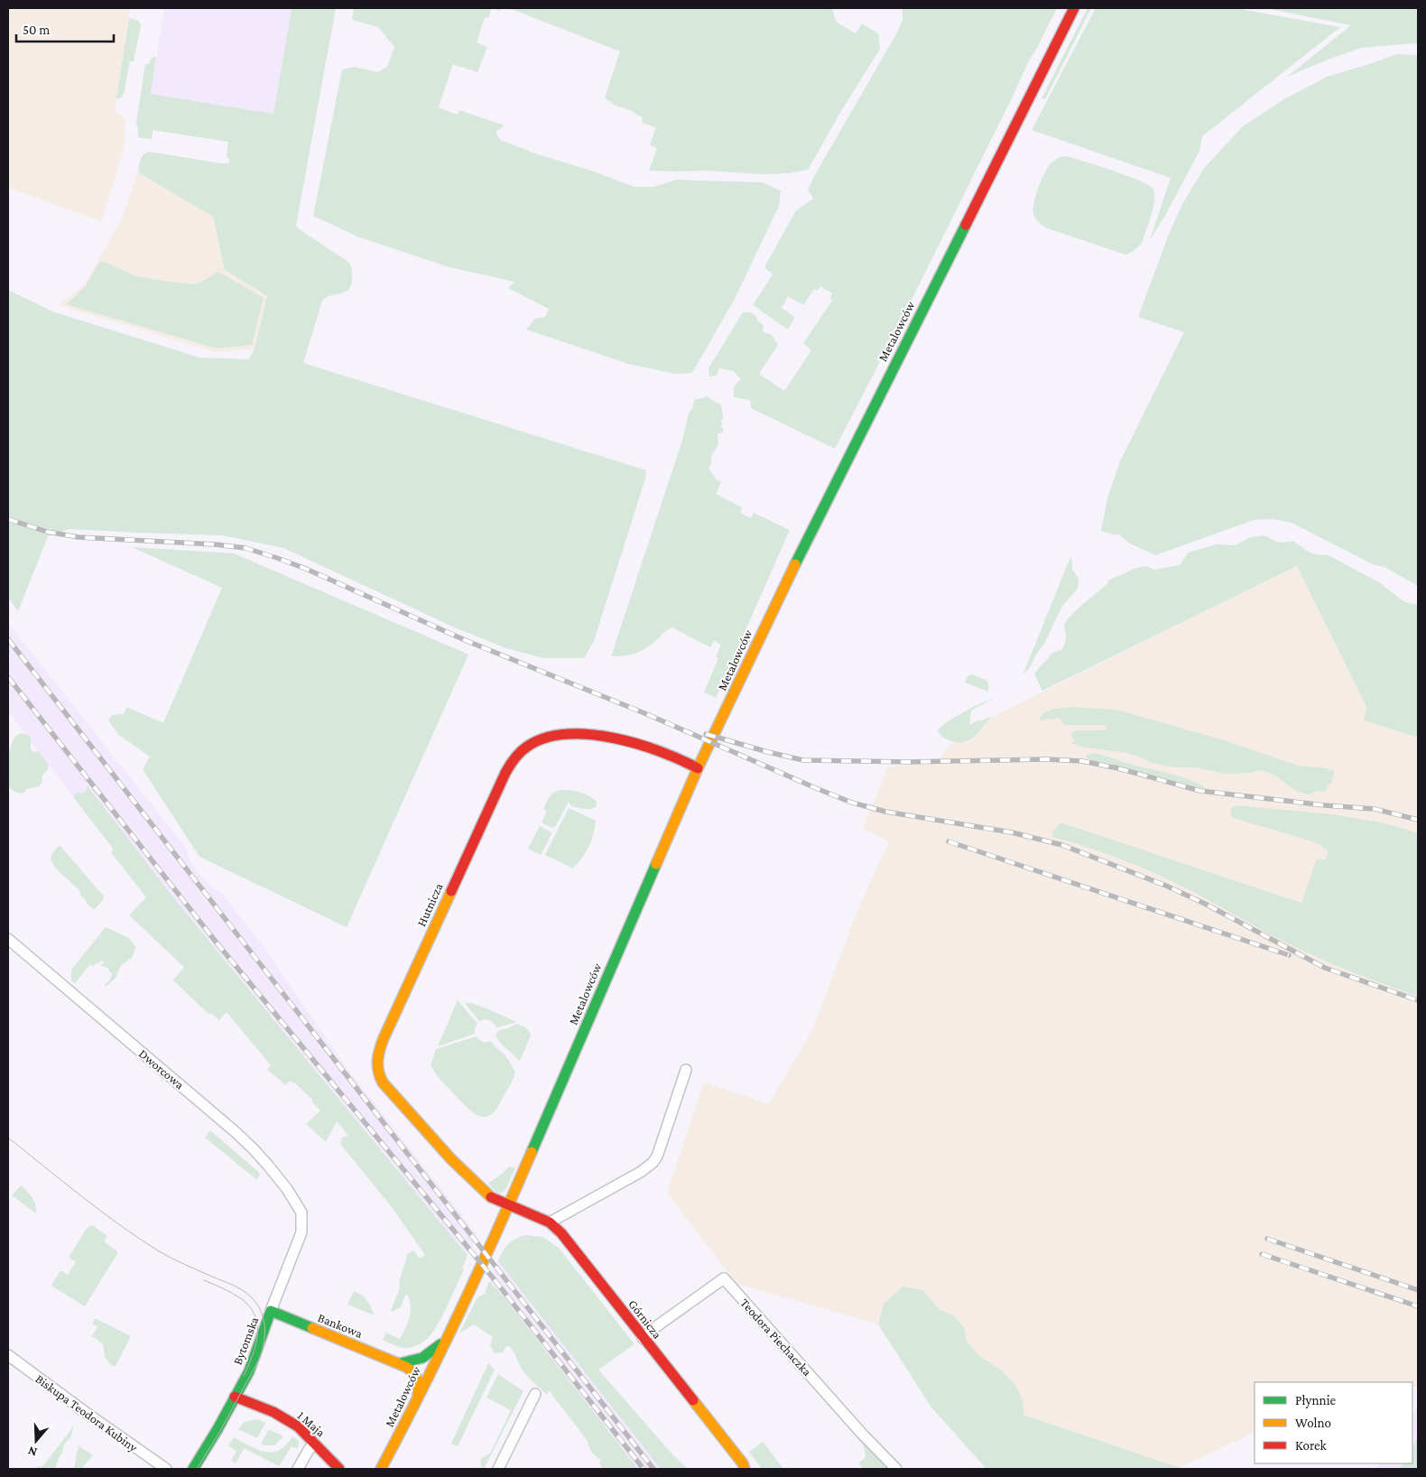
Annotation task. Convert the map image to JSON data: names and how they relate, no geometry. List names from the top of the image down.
{
  "streets": {
    "street": [
      "Metalowców",
      "Hutnicza",
      "Dworcowa",
      "Górnicza",
      "Bankowa",
      "Teodora Piechaczka",
      "Bytomska",
      "Biskupa Teodora Kubiny",
      "1 Maja"
    ]
  },
  "crossings": [
    ["Metalowców", "Hutnicza"],
    ["Metalowców", "Górnicza"],
    ["Metalowców", "Bankowa"],
    ["Hutnicza", "Górnicza"],
    ["Dworcowa", "Bytomska"],
    ["Górnicza", "Teodora Piechaczka"],
    ["Bankowa", "Bytomska"],
    ["Bytomska", "1 Maja"]
  ],
  "legend": ["Płynnie", "Wolno", "Korek"],
  "scale_bar": "50 m",
  "north": "bottom"
}
